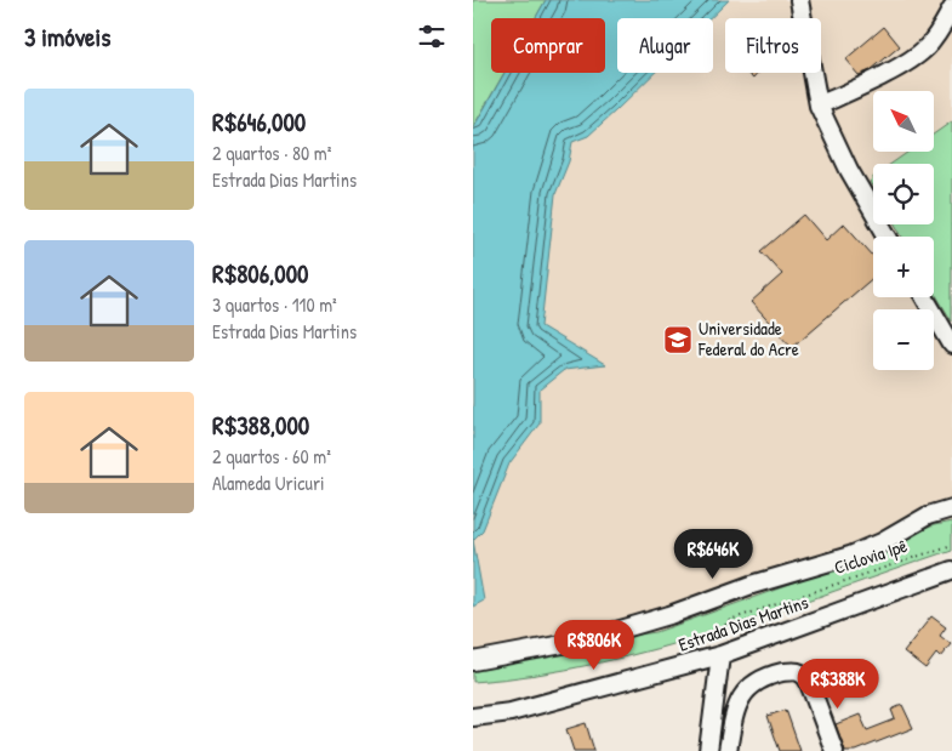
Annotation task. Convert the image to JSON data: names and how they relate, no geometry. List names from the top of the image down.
{
  "streets": {
    "street": ["Estrada Dias Martins"],
    "path": ["Ciclovia Ipê"]
  },
  "crossings": [
    ["Ciclovia Ipê", "Estrada Dias Martins"]
  ],
  "places": {
    "school or university": ["Universidade Federal do Acre"]
  },
  "north": "top left",
  "page": {
    "heading": "3 imóveis",
    "chip": ["Comprar", "Alugar", "Filtros"],
    "list": [
      {
        "name": "R$646,000",
        "note": "2 quartos · 80 m² · Estrada Dias Martins"
      },
      {
        "name": "R$806,000",
        "note": "3 quartos · 110 m² · Estrada Dias Martins"
      },
      {
        "name": "R$388,000",
        "note": "2 quartos · 60 m² · Alameda Uricuri"
      }
    ],
    "map_buttons": ["+", "−"],
    "price": ["R$646K", "R$806K", "R$388K"]
  }
}
